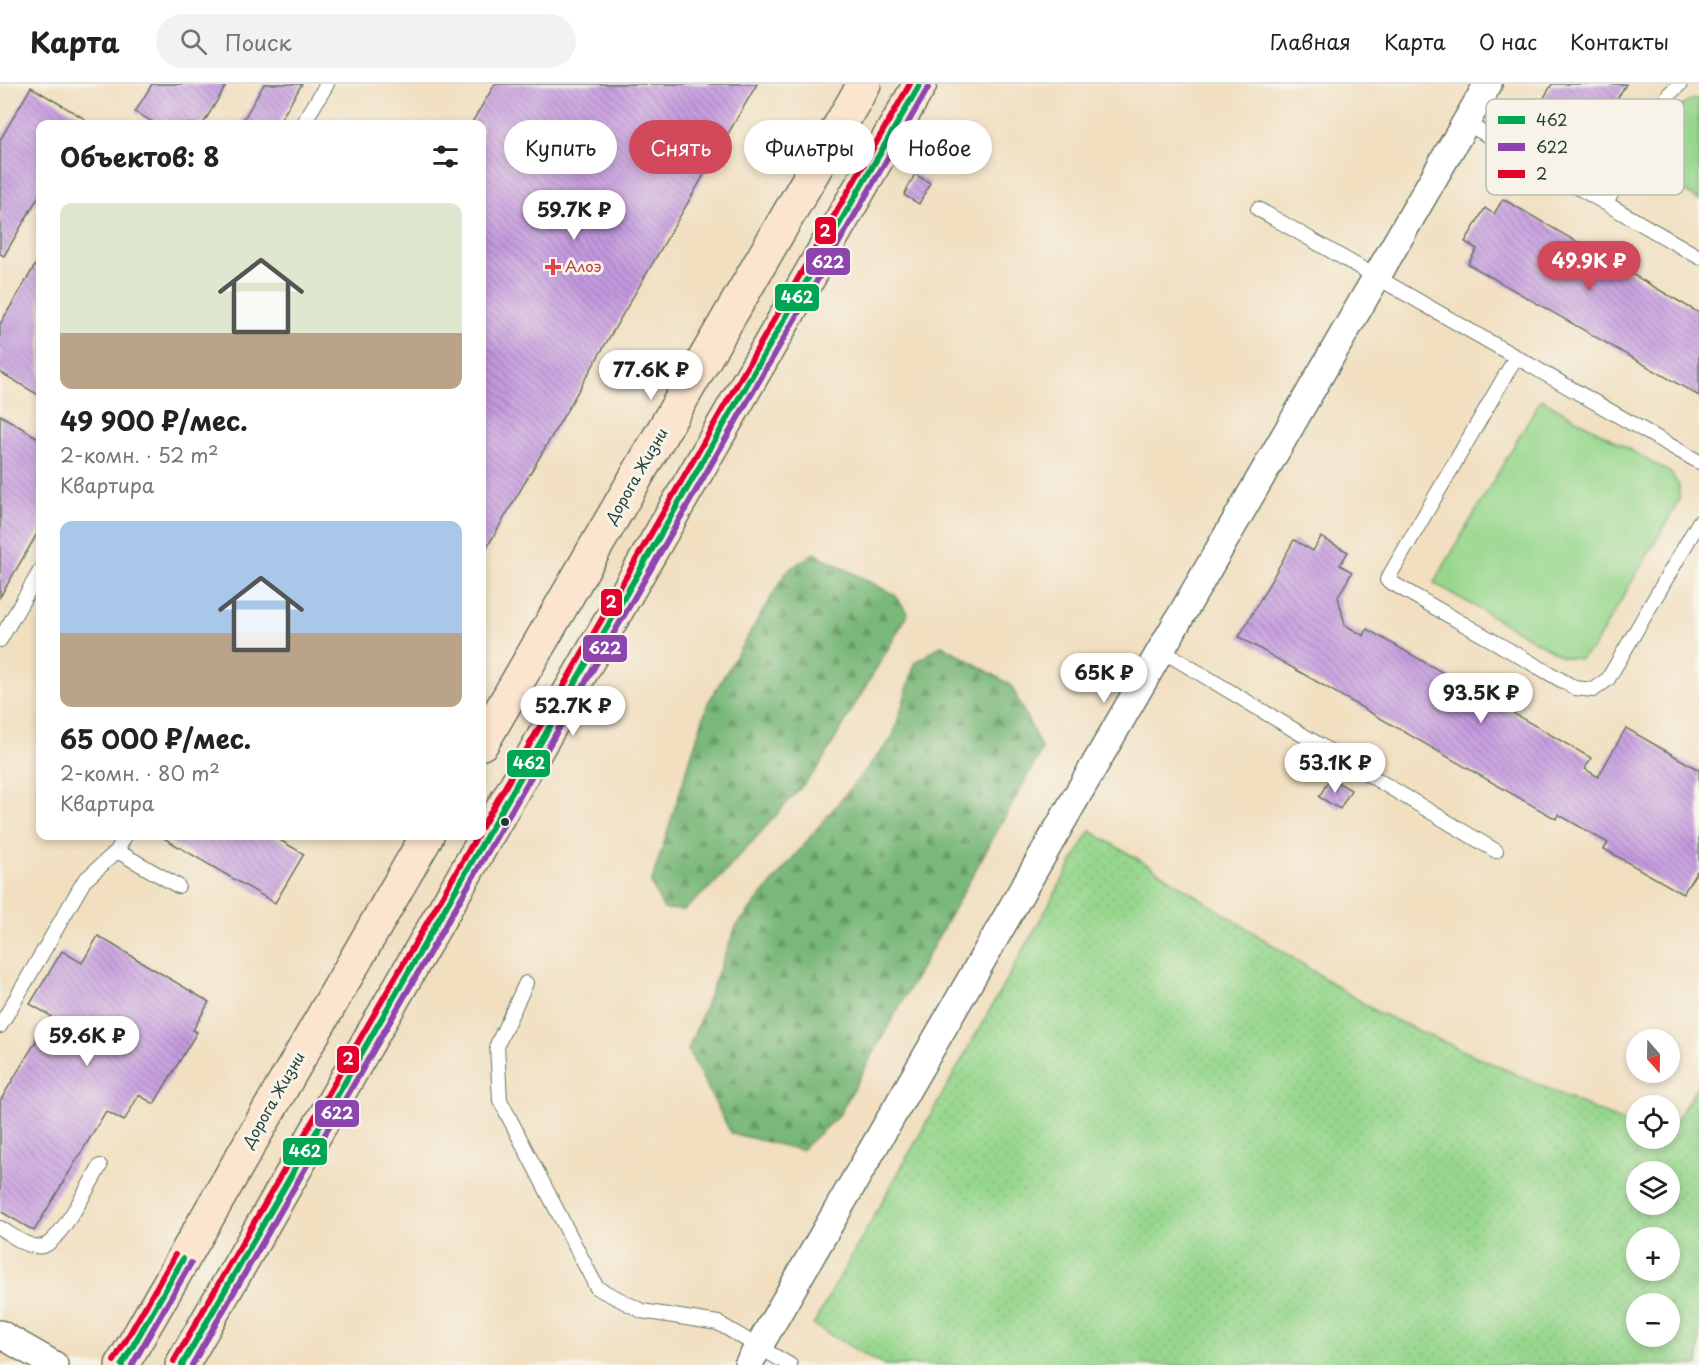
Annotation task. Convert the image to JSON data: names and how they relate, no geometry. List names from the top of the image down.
{
  "streets": {
    "main road": ["Дорога Жизни"]
  },
  "places": {
    "health": ["Алоэ"]
  },
  "lines": ["transit line 462", "transit line 2", "transit line 622"],
  "legend": ["462", "622", "2"],
  "north": "bottom",
  "page": {
    "header": "Карта",
    "search": "Поиск",
    "nav": [
      "Главная",
      "Карта",
      "О нас",
      "Контакты"
    ],
    "chip": [
      "Купить",
      "Снять",
      "Фильтры",
      "Новое"
    ],
    "heading": "Объектов: 8",
    "price": [
      "59.7K ₽",
      "49.9K ₽",
      "77.6K ₽",
      "65K ₽",
      "93.5K ₽",
      "52.7K ₽",
      "53.1K ₽",
      "59.6K ₽"
    ],
    "list": [
      {
        "name": "49 900 ₽/мес.",
        "note": "2-комн. · 52 m² · Квартира"
      },
      {
        "name": "65 000 ₽/мес.",
        "note": "2-комн. · 80 m² · Квартира"
      }
    ],
    "map_buttons": ["+", "−"]
  }
}
